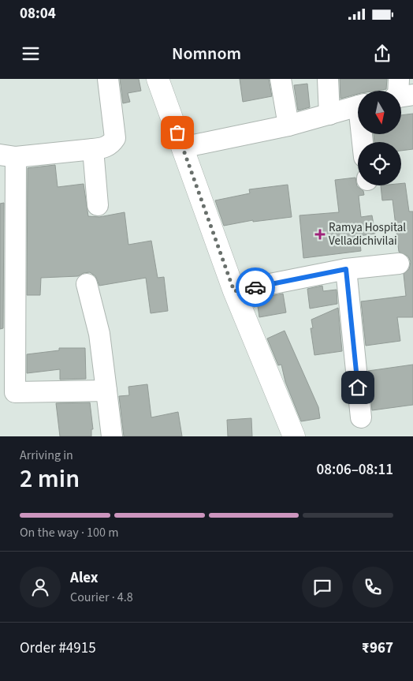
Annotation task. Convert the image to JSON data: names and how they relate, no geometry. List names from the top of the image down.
{
  "places": {
    "health": ["Ramya Hospital Velladichivilai"]
  },
  "north": "bottom",
  "page": {
    "status": "08:04",
    "header": "Nomnom",
    "heading": ["2 min", "Arriving in", "08:06–08:11"],
    "panel": [
      "Alex",
      "Courier · 4.8",
      "Order #4915",
      "₹967"
    ],
    "bar": "On the way · 100 m"
  }
}
